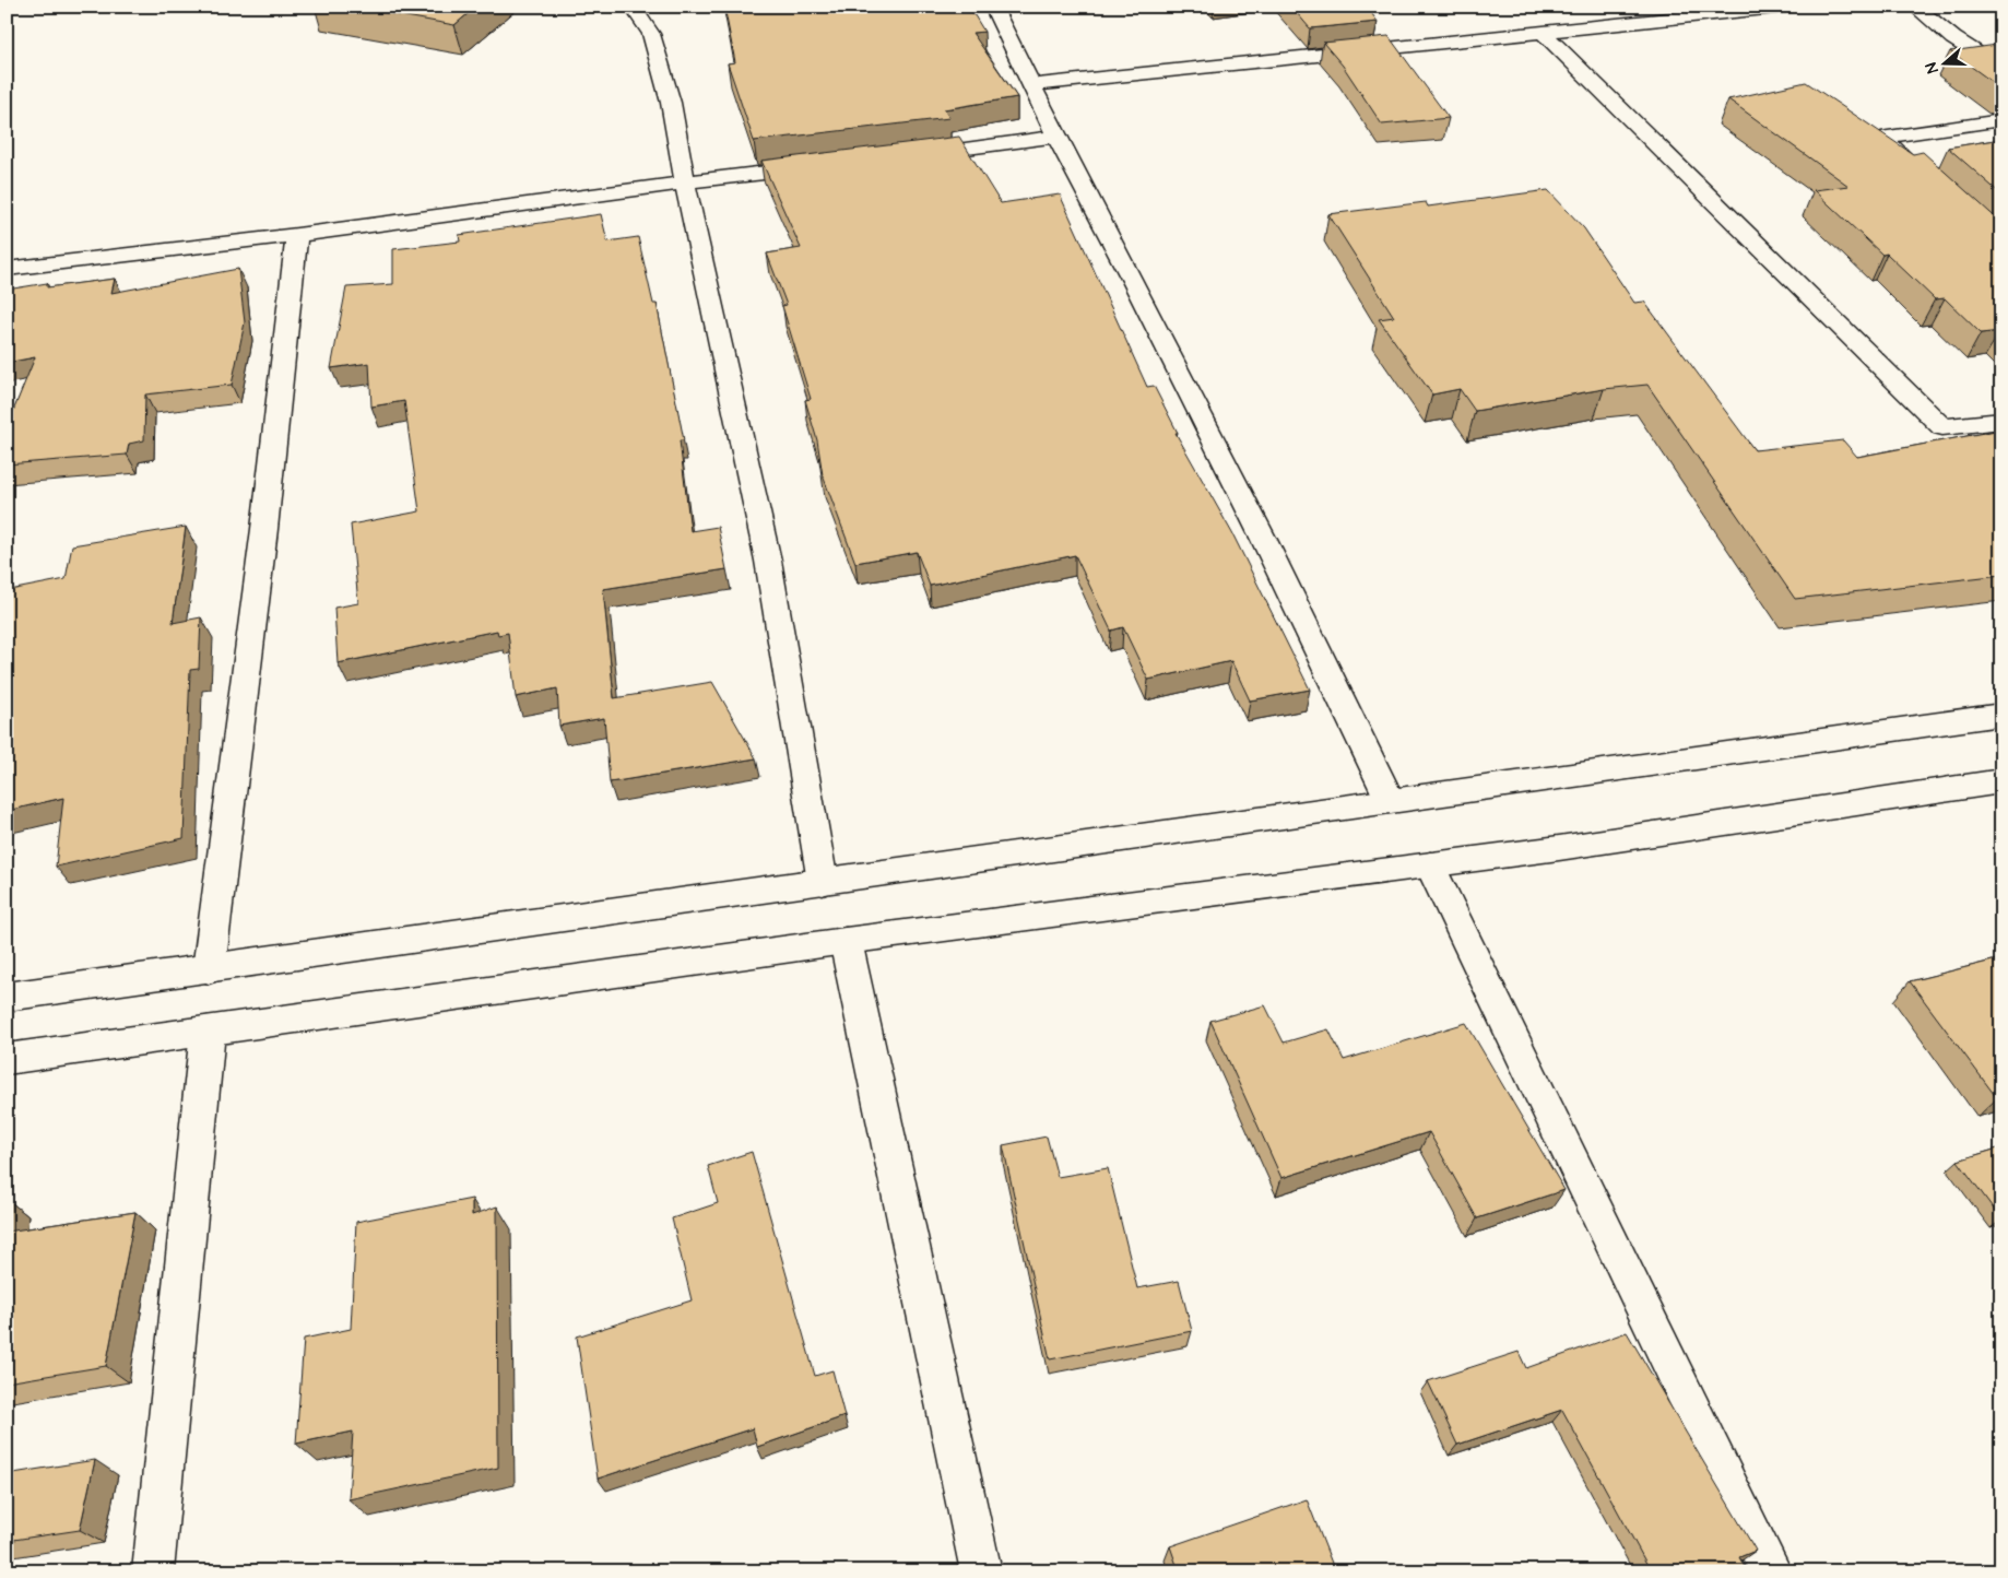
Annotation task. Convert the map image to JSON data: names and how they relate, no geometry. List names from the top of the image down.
{
  "north": "left"
}
